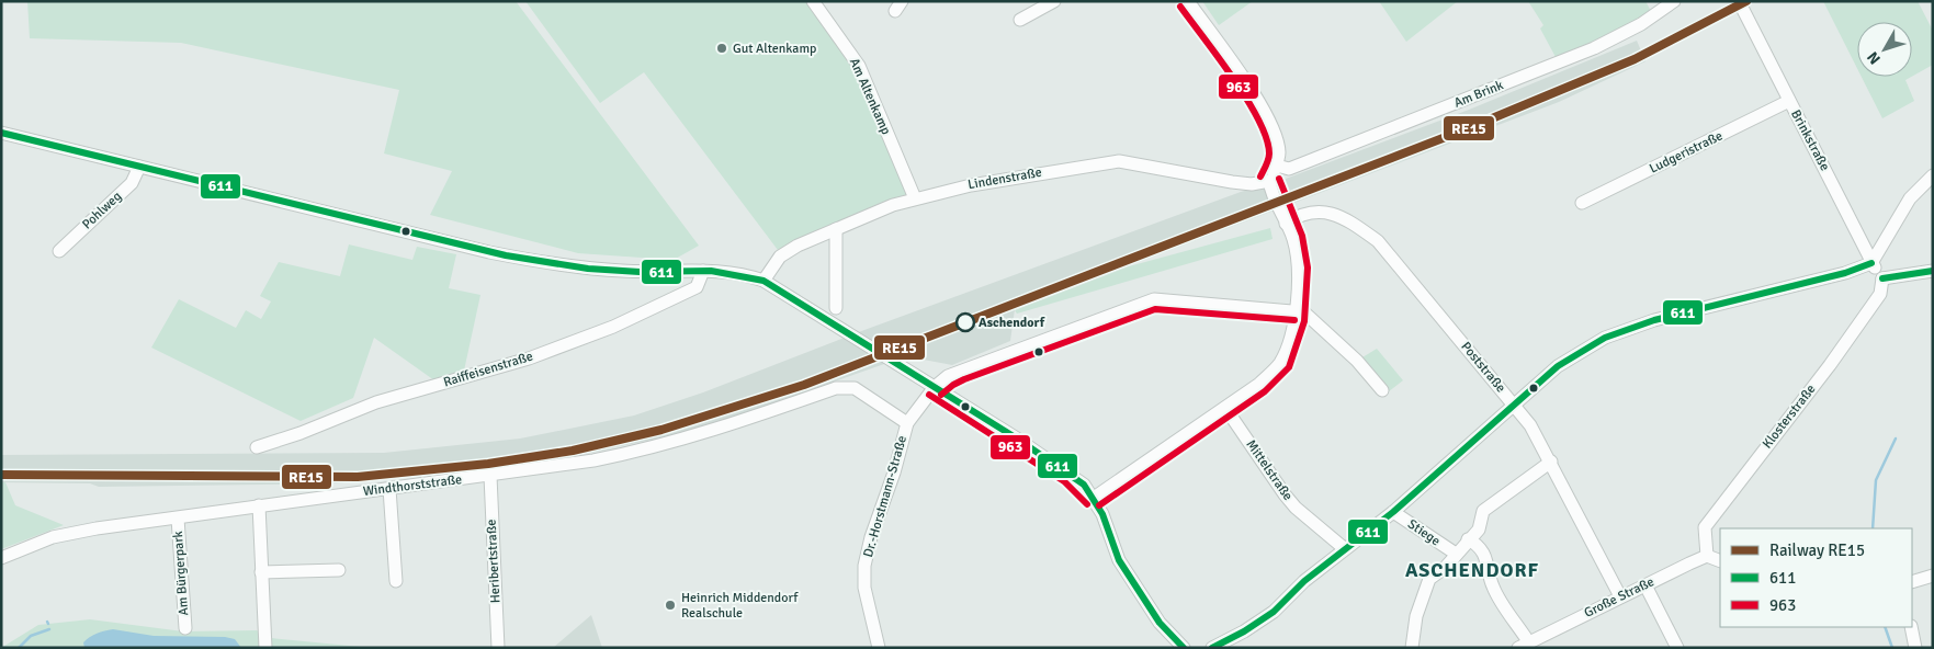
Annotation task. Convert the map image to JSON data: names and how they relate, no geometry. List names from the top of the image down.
{
  "streets": {
    "street": [
      "Am Brink",
      "Am Altenkamp",
      "Brinkstraße",
      "Ludgeristraße",
      "Lindenstraße",
      "Pohlweg",
      "Poststraße",
      "Raiffeisenstraße",
      "Klosterstraße",
      "Mittelstraße",
      "Windthorststraße",
      "Dr.-Horstmann-Straße",
      "Stiege",
      "Heribertstraße",
      "Am Bürgerpark",
      "Große Straße"
    ]
  },
  "crossings": [
    ["Am Altenkamp", "Lindenstraße"],
    ["Brinkstraße", "Ludgeristraße"],
    ["Brinkstraße", "Klosterstraße"],
    ["Poststraße", "Große Straße"],
    ["Klosterstraße", "Große Straße"],
    ["Windthorststraße", "Dr.-Horstmann-Straße"],
    ["Windthorststraße", "Heribertstraße"],
    ["Windthorststraße", "Am Bürgerpark"]
  ],
  "districts": ["ASCHENDORF"],
  "places": ["Gut Altenkamp", "Aschendorf", "Heinrich Middendorf Realschule"],
  "lines": ["rail line RE15", "transit line 963", "transit line 611"],
  "legend": ["Railway RE15", "611", "963"],
  "north": "bottom left"
}
